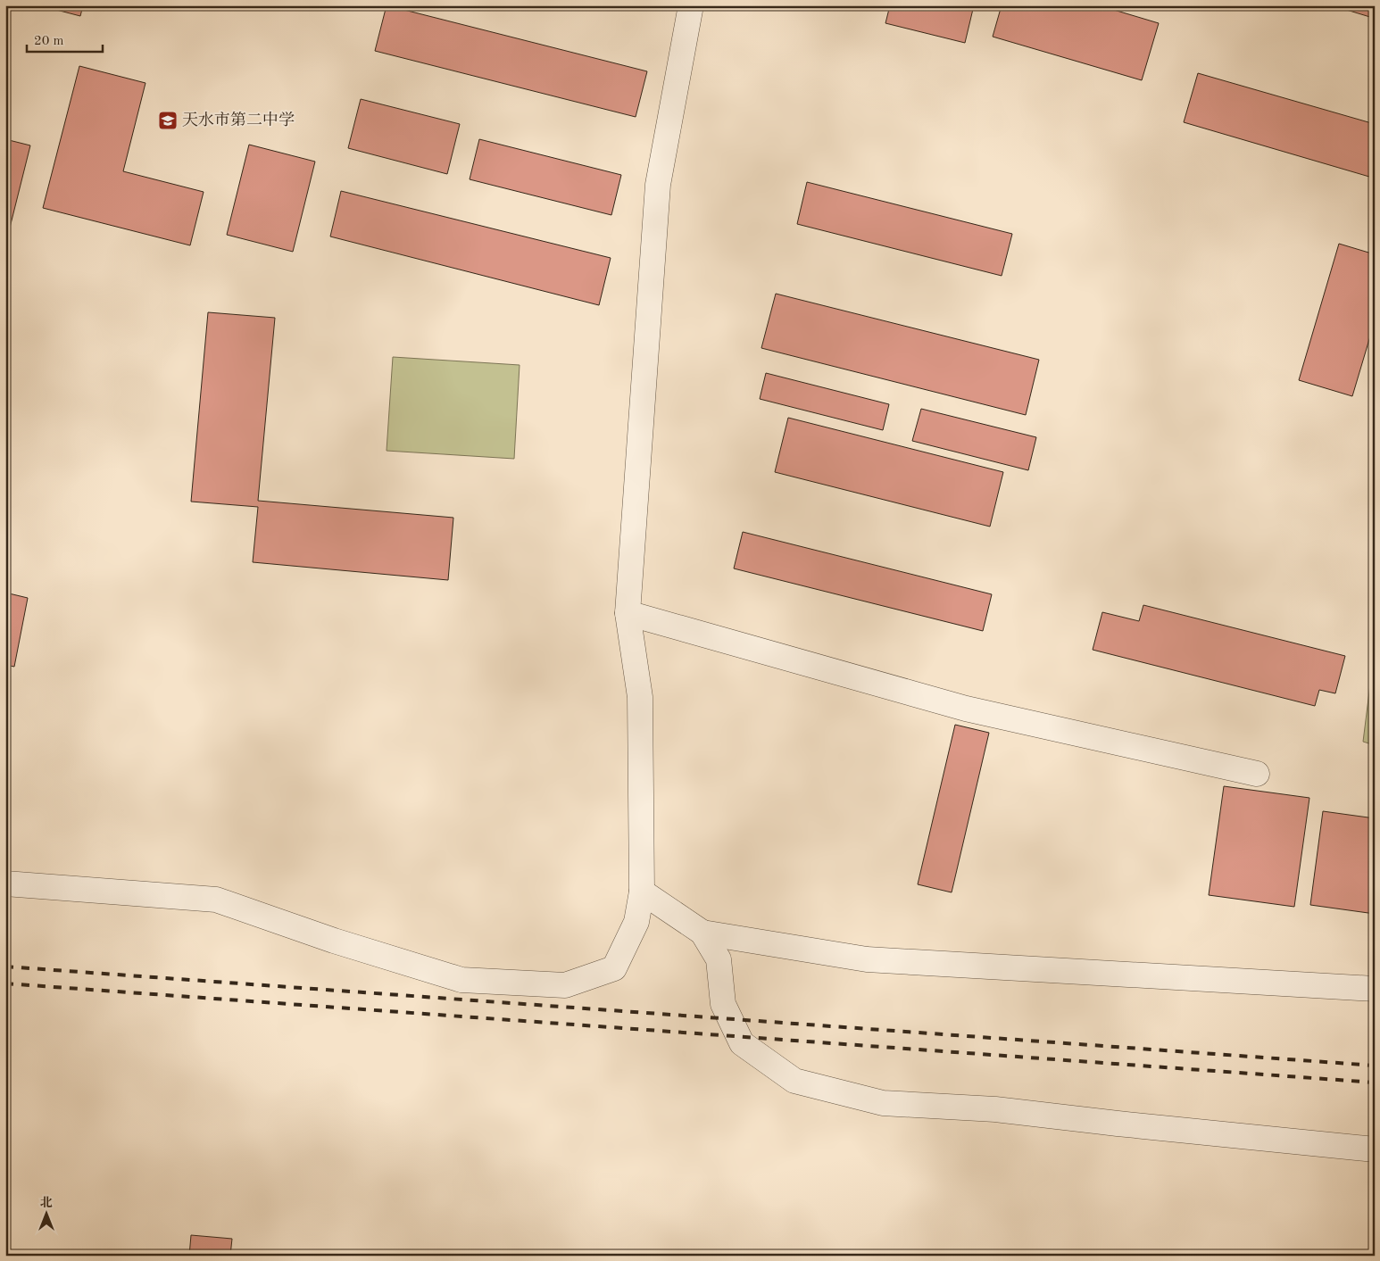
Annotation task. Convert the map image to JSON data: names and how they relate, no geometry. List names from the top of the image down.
{
  "places": {
    "school or university": ["天水市第二中学"]
  },
  "scale_bar": "20 m",
  "north": "top"
}
